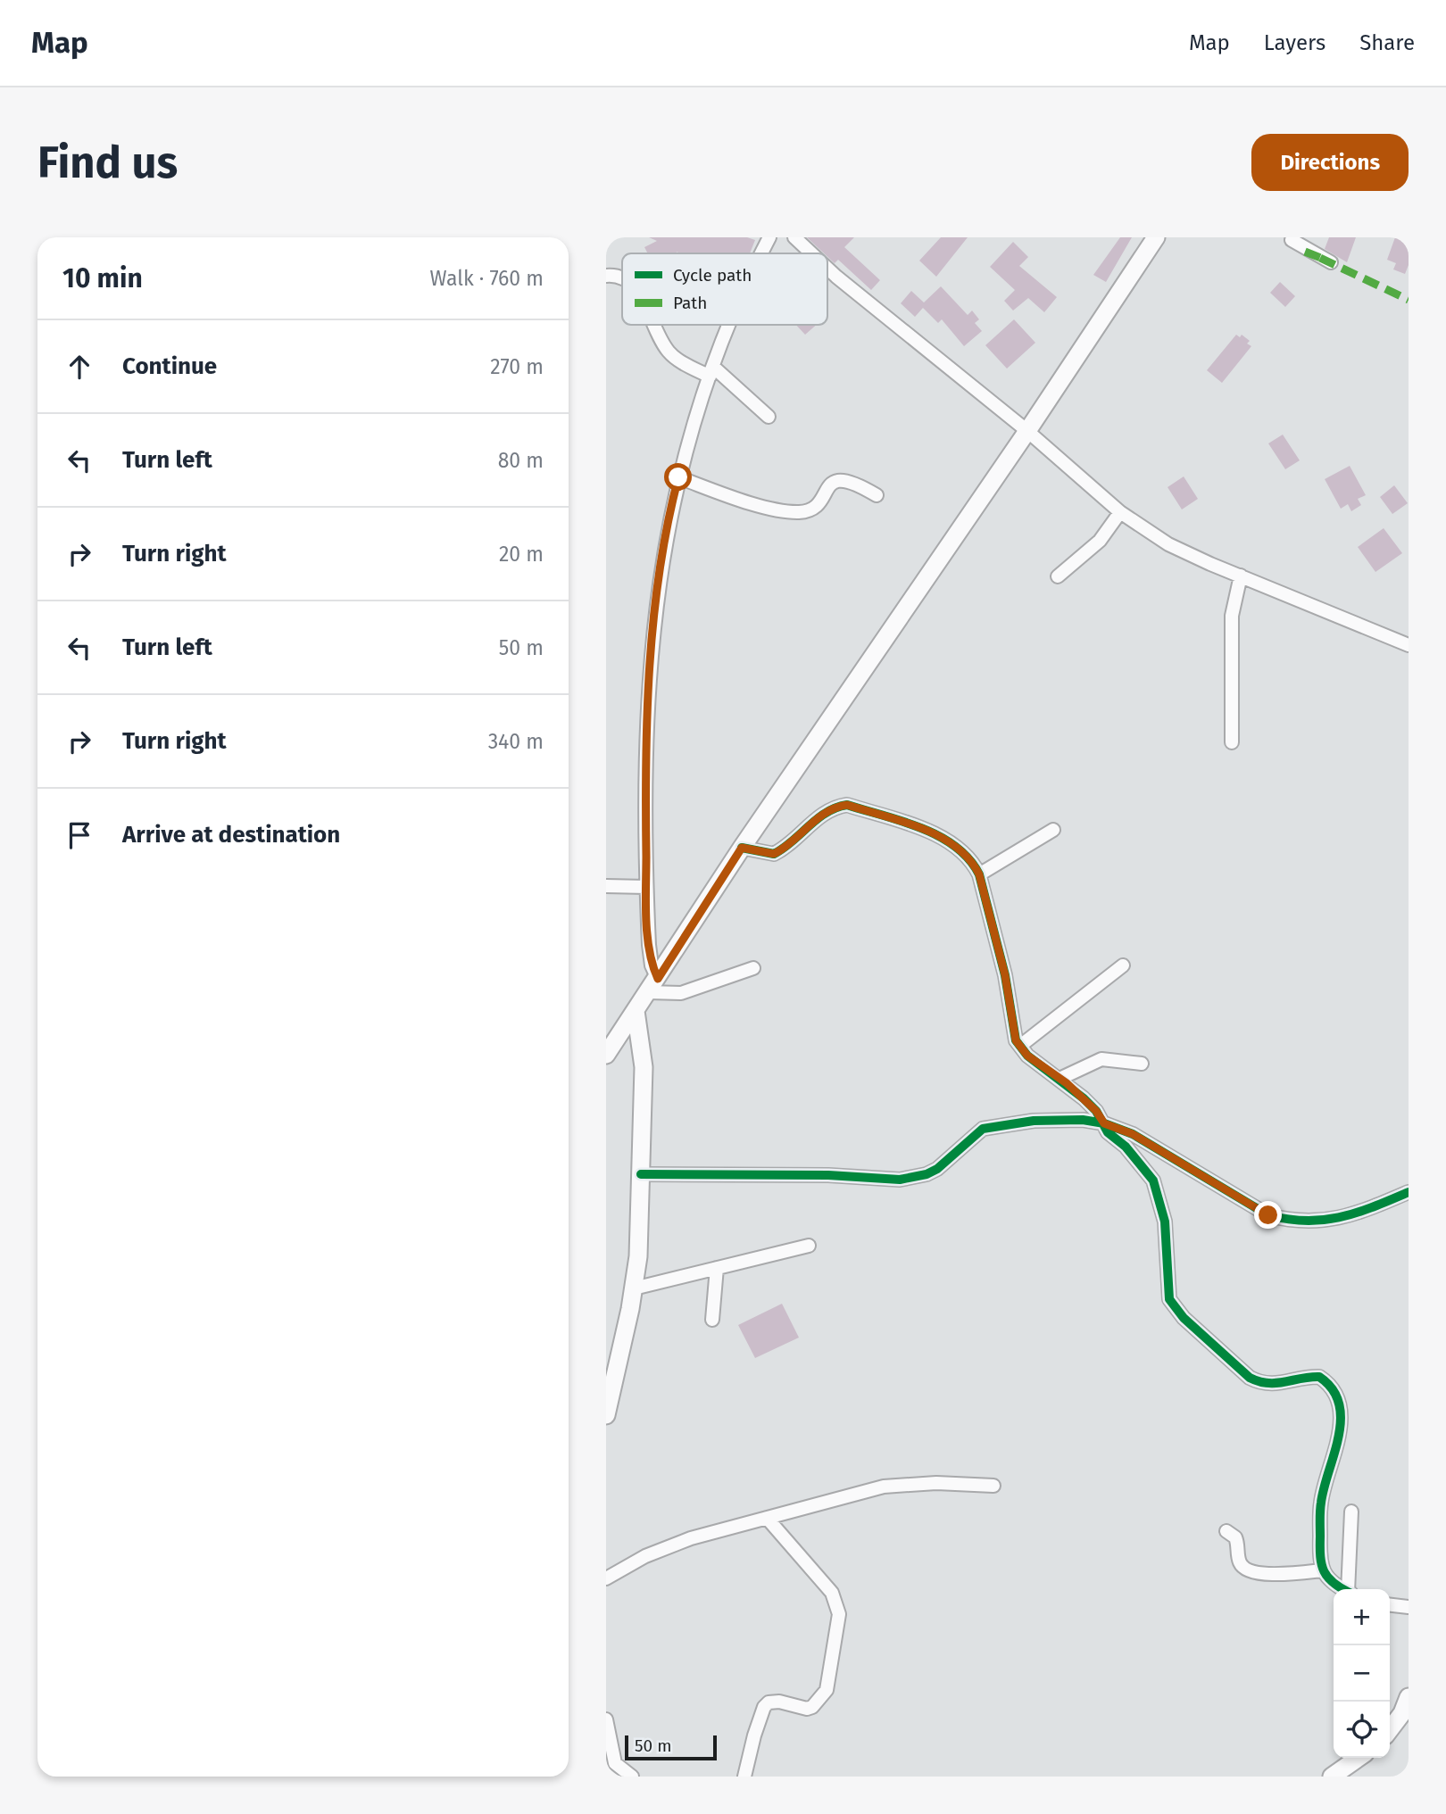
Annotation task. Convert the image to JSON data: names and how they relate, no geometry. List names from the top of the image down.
{
  "legend": ["Cycle path", "Path"],
  "scale_bar": "50 m",
  "page": {
    "header": "Map",
    "nav": ["Map", "Layers", "Share"],
    "buttons": "Directions",
    "title": "Find us",
    "heading": ["10 min", "Walk · 760 m"],
    "list": [
      ["Continue", "270 m"],
      ["Turn left", "80 m"],
      ["Turn right", "20 m"],
      ["Turn left", "50 m"],
      ["Turn right", "340 m"],
      "Arrive at destination"
    ],
    "map_buttons": ["+", "−"],
    "scale": "50 m"
  }
}
